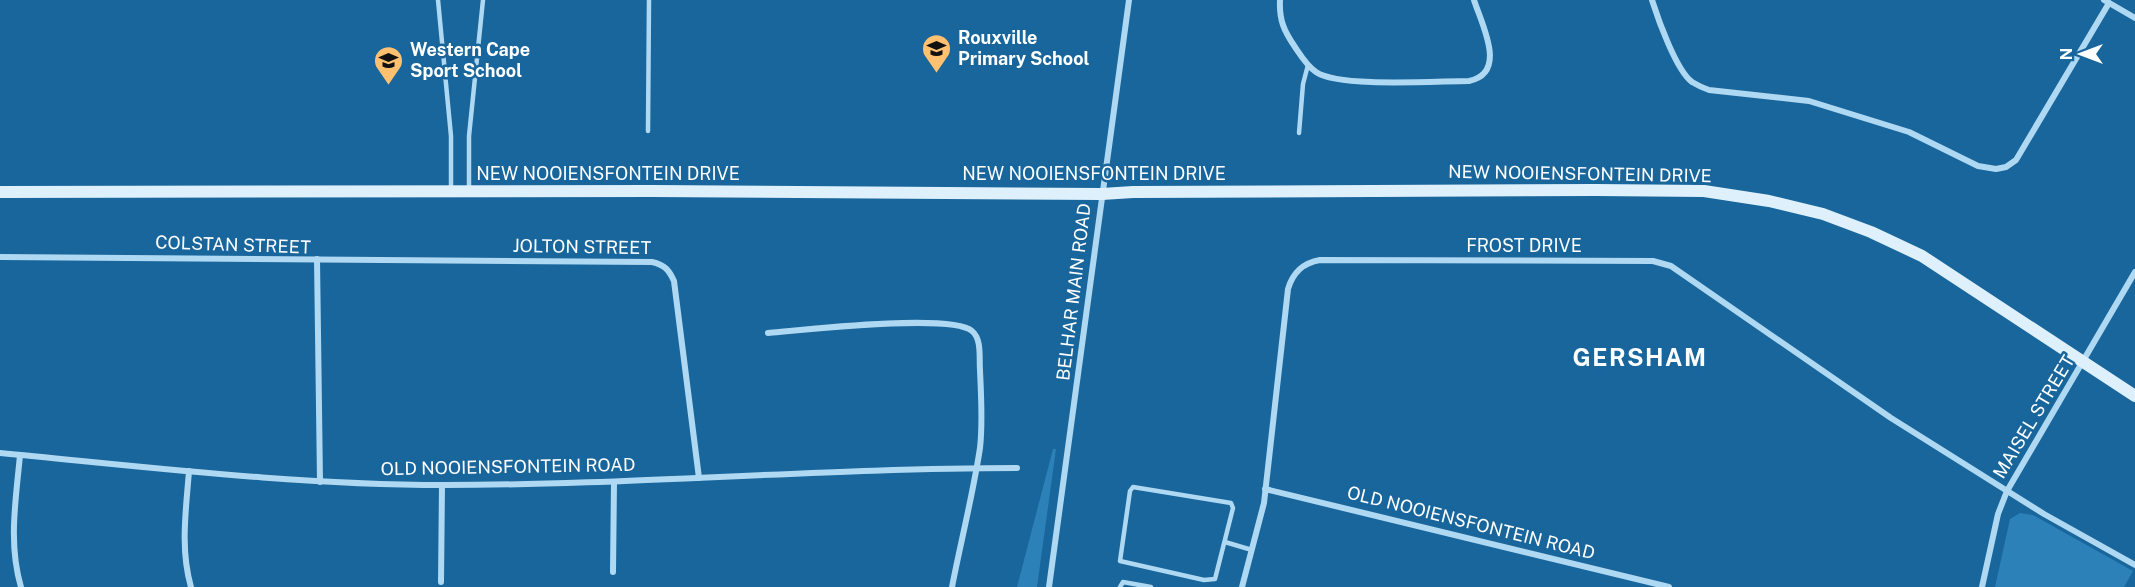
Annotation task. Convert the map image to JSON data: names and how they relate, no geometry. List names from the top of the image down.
{
  "streets": {
    "street": [
      "NEW NOOIENSFONTEIN DRIVE",
      "COLSTAN STREET",
      "FROST DRIVE",
      "JOLTON STREET",
      "BELHAR MAIN ROAD",
      "MAISEL STREET",
      "OLD NOOIENSFONTEIN ROAD"
    ]
  },
  "crossings": [
    ["NEW NOOIENSFONTEIN DRIVE", "BELHAR MAIN ROAD"],
    ["NEW NOOIENSFONTEIN DRIVE", "MAISEL STREET"],
    ["COLSTAN STREET", "JOLTON STREET"],
    ["COLSTAN STREET", "OLD NOOIENSFONTEIN ROAD"],
    ["FROST DRIVE", "MAISEL STREET"],
    ["FROST DRIVE", "OLD NOOIENSFONTEIN ROAD"],
    ["JOLTON STREET", "OLD NOOIENSFONTEIN ROAD"]
  ],
  "districts": ["GERSHAM"],
  "places": {
    "school or university": ["Rouxville Primary School", "Western Cape Sport School"]
  },
  "north": "left"
}
